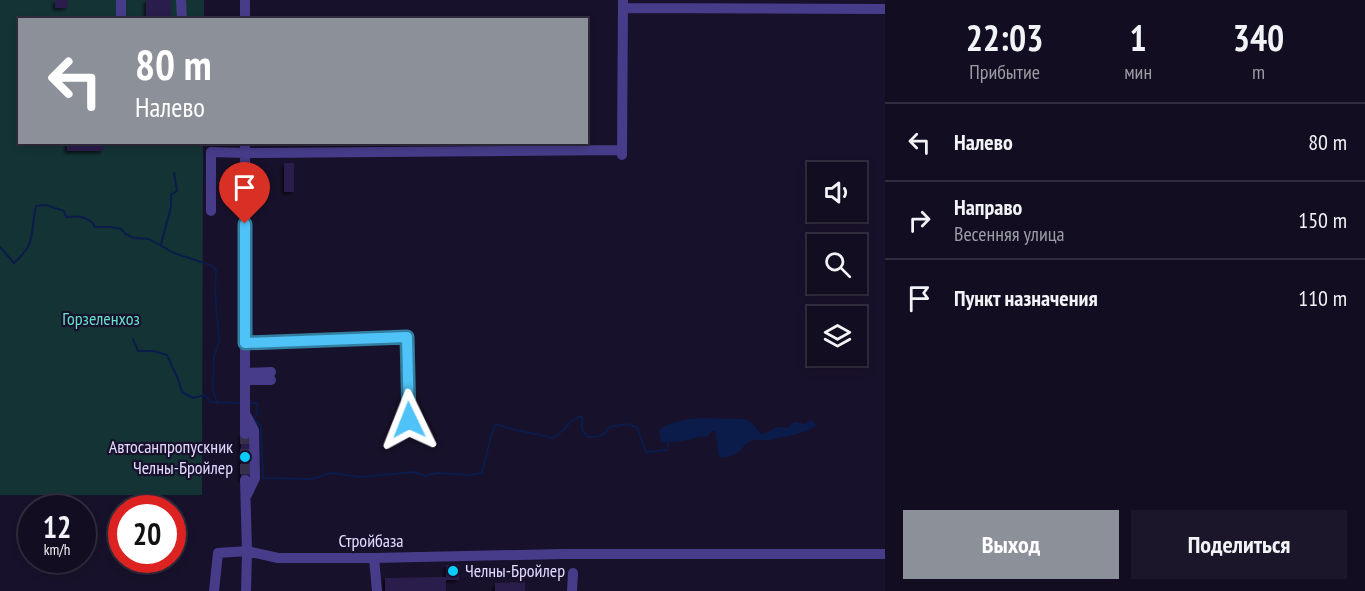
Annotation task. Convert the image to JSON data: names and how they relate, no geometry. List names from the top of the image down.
{
  "streets": {
    "street": ["Стройбаза"]
  },
  "parks": ["Горзеленхоз"],
  "places": ["Автосанпропускник Челны-Бройлер", "Челны-Бройлер"],
  "page": {
    "eta": [
      "22:03",
      "Прибытие",
      "1",
      "мин",
      "340",
      "m"
    ],
    "turn": ["80 m", "Налево"],
    "list": [
      {
        "name": "Налево",
        "value": "80 m"
      },
      {
        "name": "Направо",
        "note": "Весенняя улица",
        "value": "150 m"
      },
      {
        "name": "Пункт назначения",
        "value": "110 m"
      }
    ],
    "speed": "12 km/h",
    "limit": "20",
    "buttons": ["Выход", "Поделиться"]
  }
}
